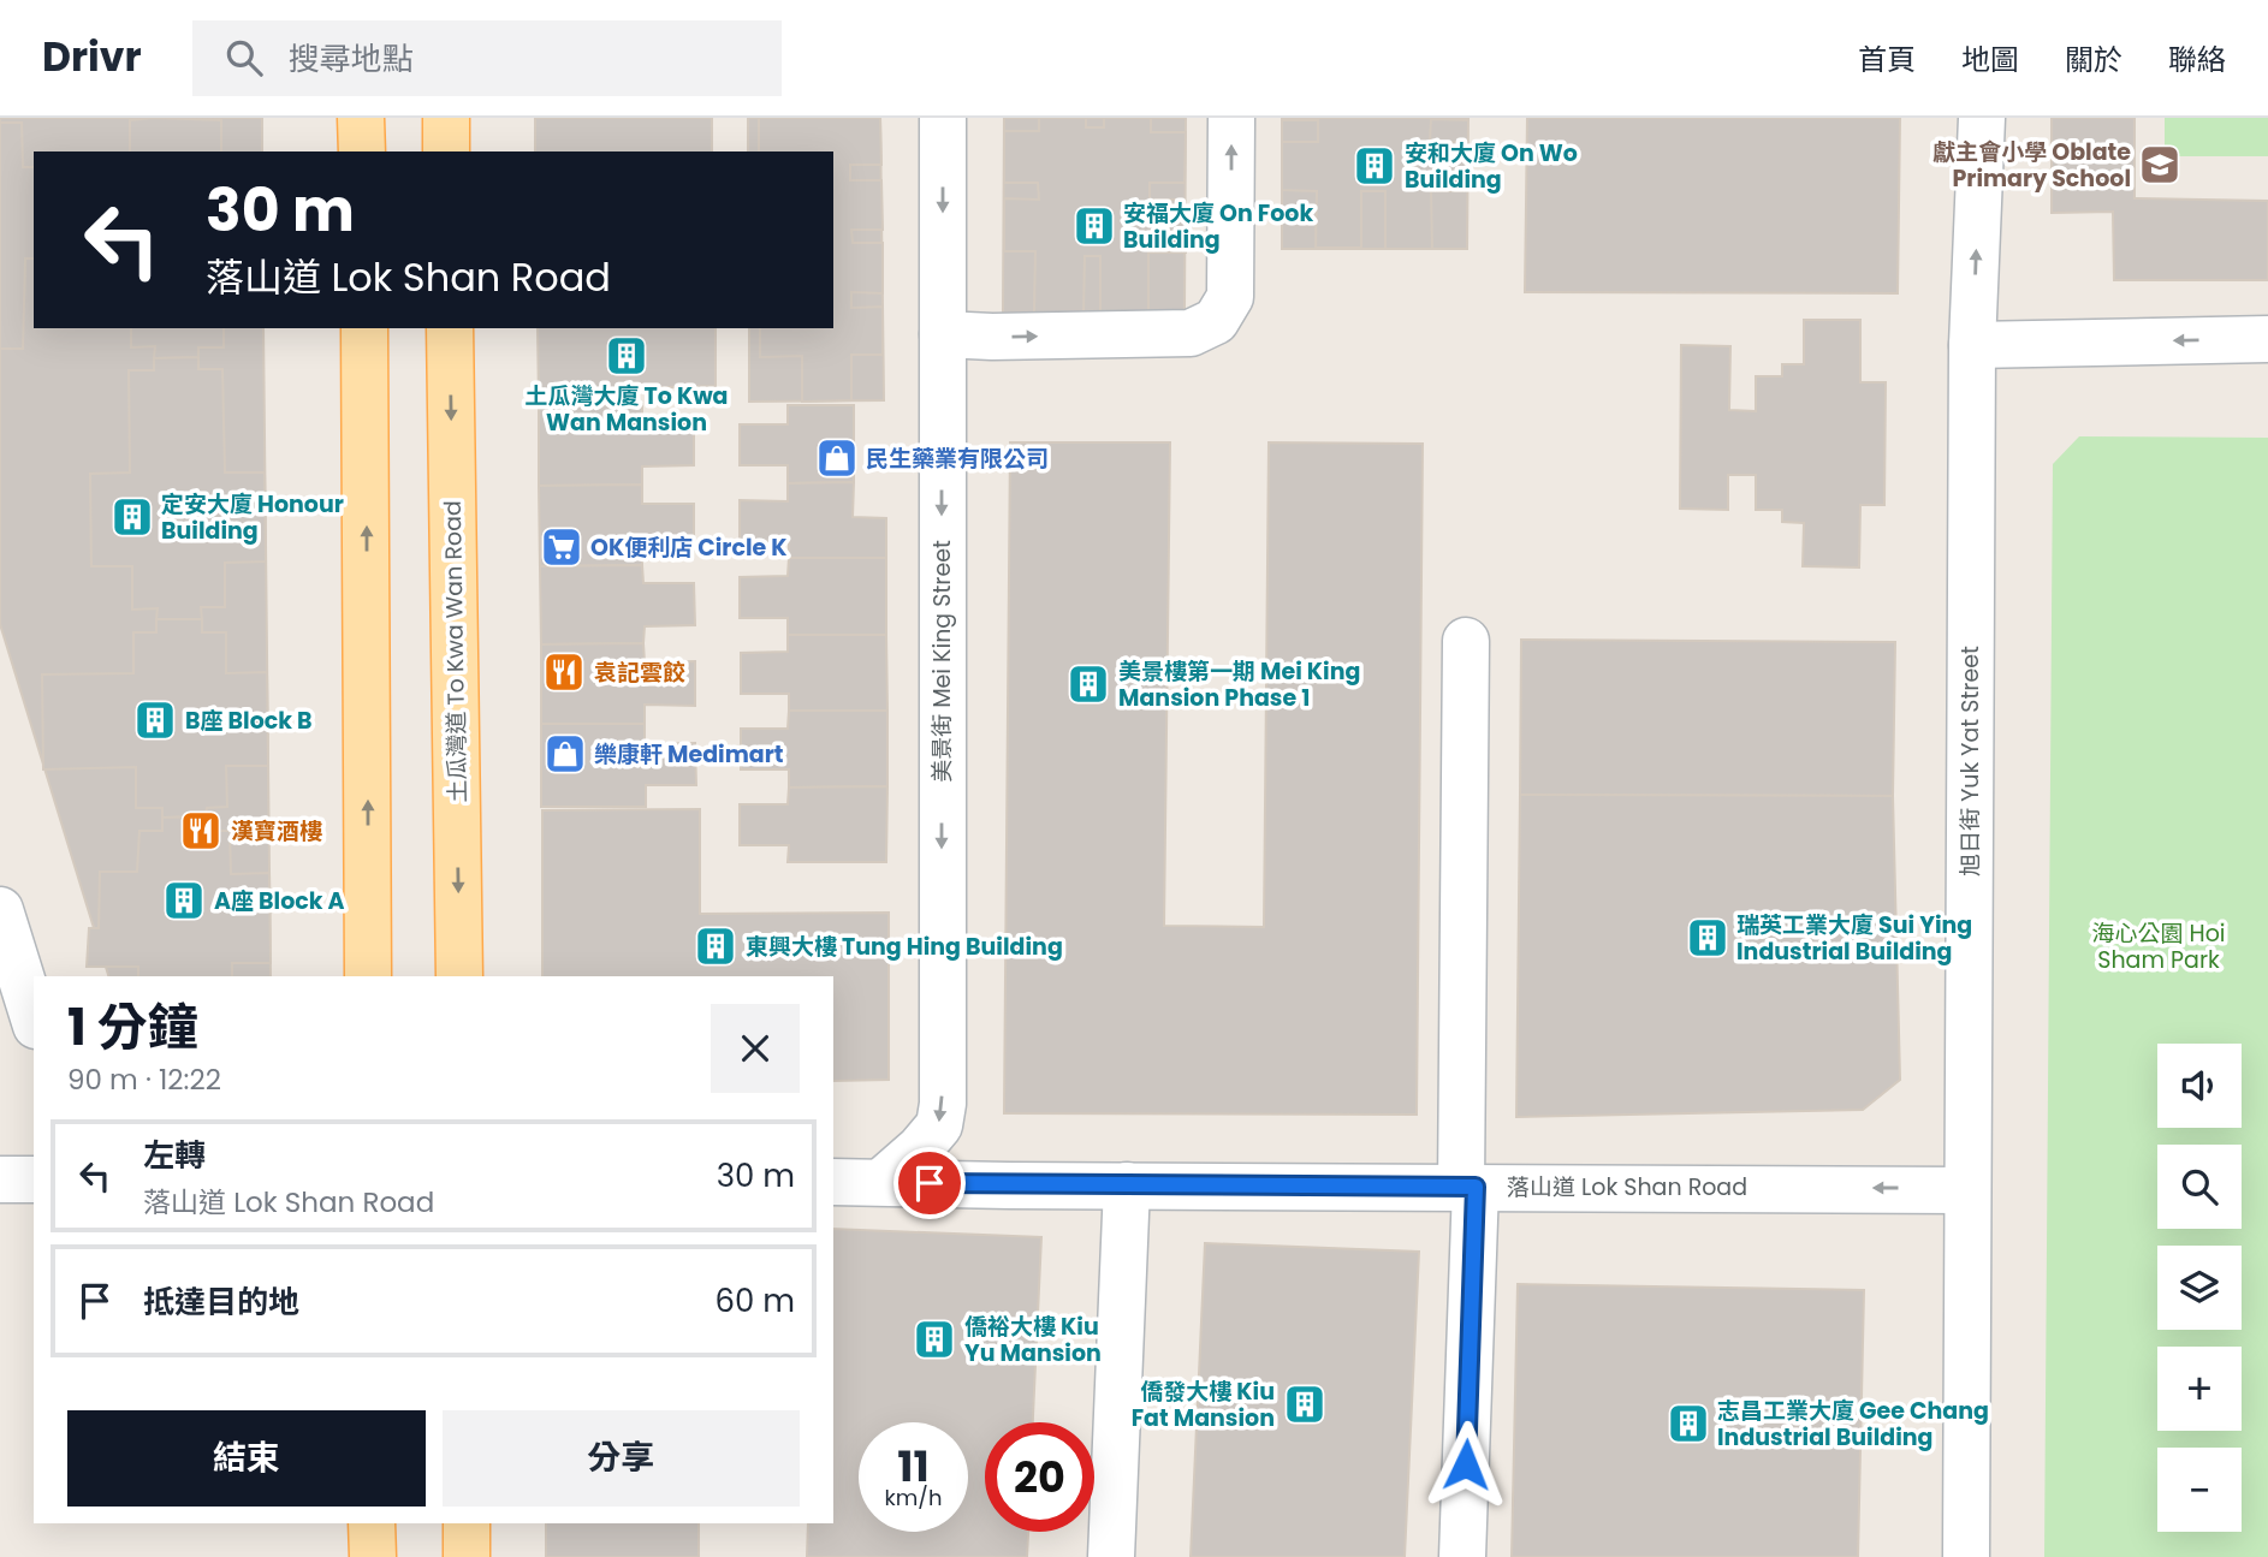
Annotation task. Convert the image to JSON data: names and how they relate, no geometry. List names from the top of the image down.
{
  "streets": {
    "main road": ["土瓜灣道 To Kwa Wan Road"],
    "street": ["美景街 Mei King Street", "旭日街 Yuk Yat Street", "落山道 Lok Shan Road"]
  },
  "crossings": [
    ["美景街 Mei King Street", "落山道 Lok Shan Road"],
    ["旭日街 Yuk Yat Street", "落山道 Lok Shan Road"]
  ],
  "one_way": ["美景街 Mei King Street", "落山道 Lok Shan Road"],
  "parks": ["海心公園 Hoi Sham Park"],
  "places": {
    "school or university": ["獻主會小學 Oblate Primary School"],
    "building": [
      "安和大廈 On Wo Building",
      "安福大廈 On Fook Building",
      "土瓜灣大廈 To Kwa Wan Mansion",
      "定安大廈 Honour Building",
      "美景樓第一期 Mei King Mansion Phase 1",
      "B座 Block B",
      "A座 Block A",
      "瑞英工業大廈 Sui Ying Industrial Building",
      "東興大樓 Tung Hing Building",
      "僑裕大樓 Kiu Yu Mansion",
      "僑發大樓 Kiu Fat Mansion",
      "志昌工業大廈 Gee Chang Industrial Building"
    ],
    "shop": ["民生藥業有限公司", "樂康軒 Medimart"],
    "supermarket": ["OK便利店 Circle K"],
    "restaurant": ["袁記雲餃", "漢寶酒樓"]
  },
  "page": {
    "header": "Drivr",
    "search": "搜尋地點",
    "nav": [
      "首頁",
      "地圖",
      "關於",
      "聯絡"
    ],
    "turn": ["30 m", "落山道 Lok Shan Road"],
    "heading": ["1 分鐘", "90 m · 12:22"],
    "map_buttons": ["+", "−"],
    "list": [
      {
        "name": "左轉",
        "note": "落山道 Lok Shan Road",
        "value": "30 m"
      },
      {
        "name": "抵達目的地",
        "value": "60 m"
      }
    ],
    "buttons": ["結束", "分享"],
    "speed": "11 km/h",
    "limit": "20"
  }
}
